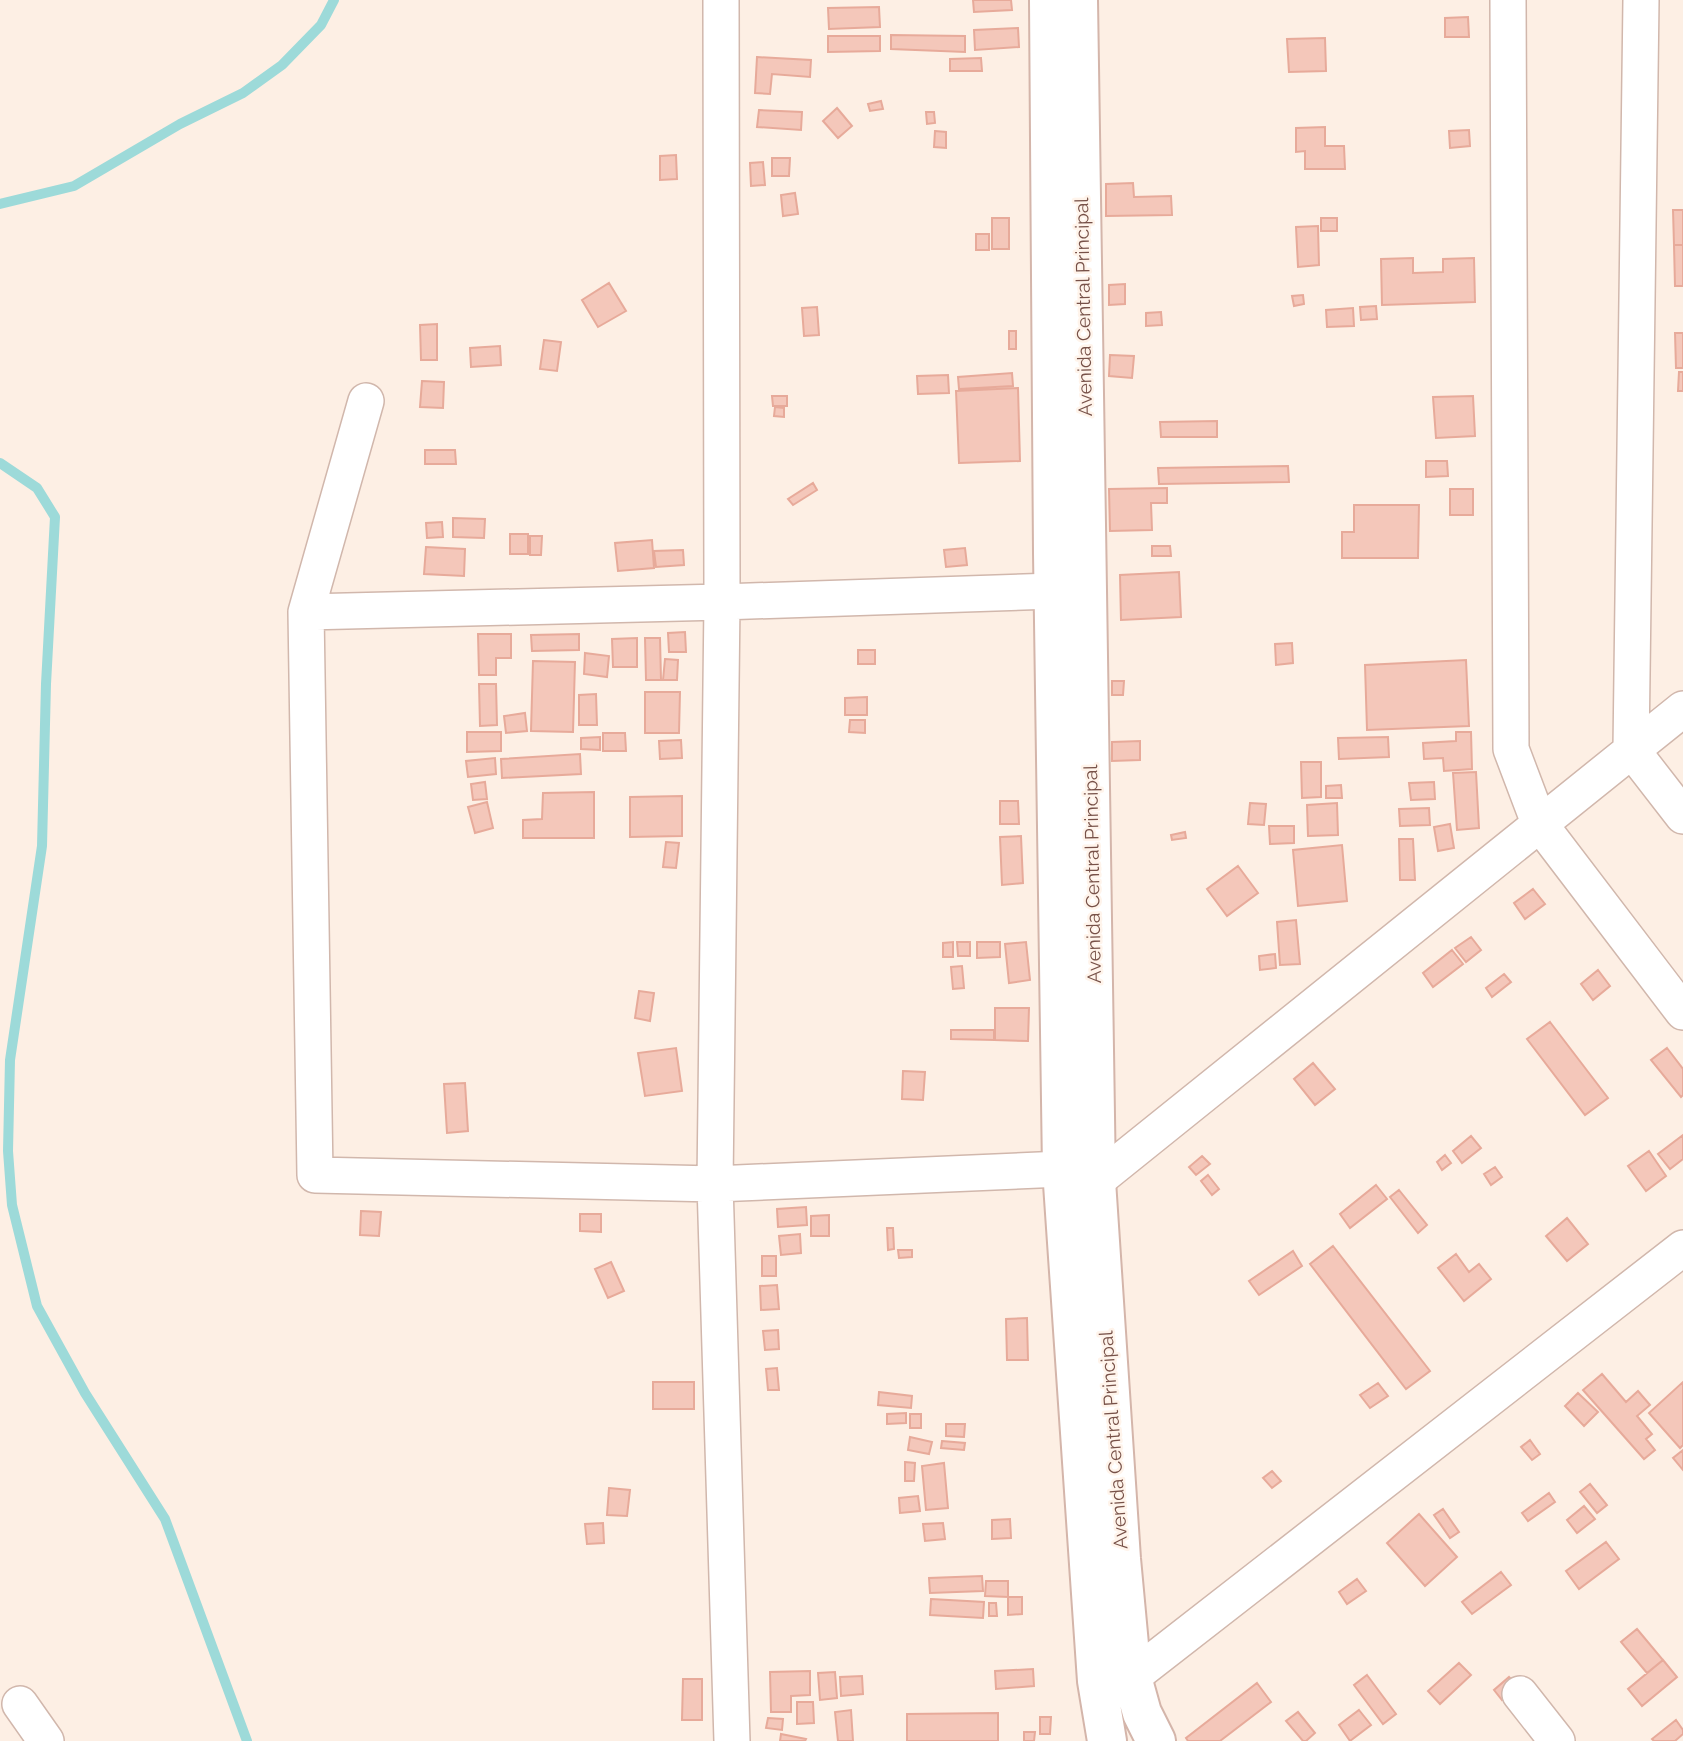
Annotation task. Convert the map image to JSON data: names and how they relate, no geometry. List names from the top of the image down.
{
  "streets": {
    "street": ["Avenida Central Principal"]
  }
}
